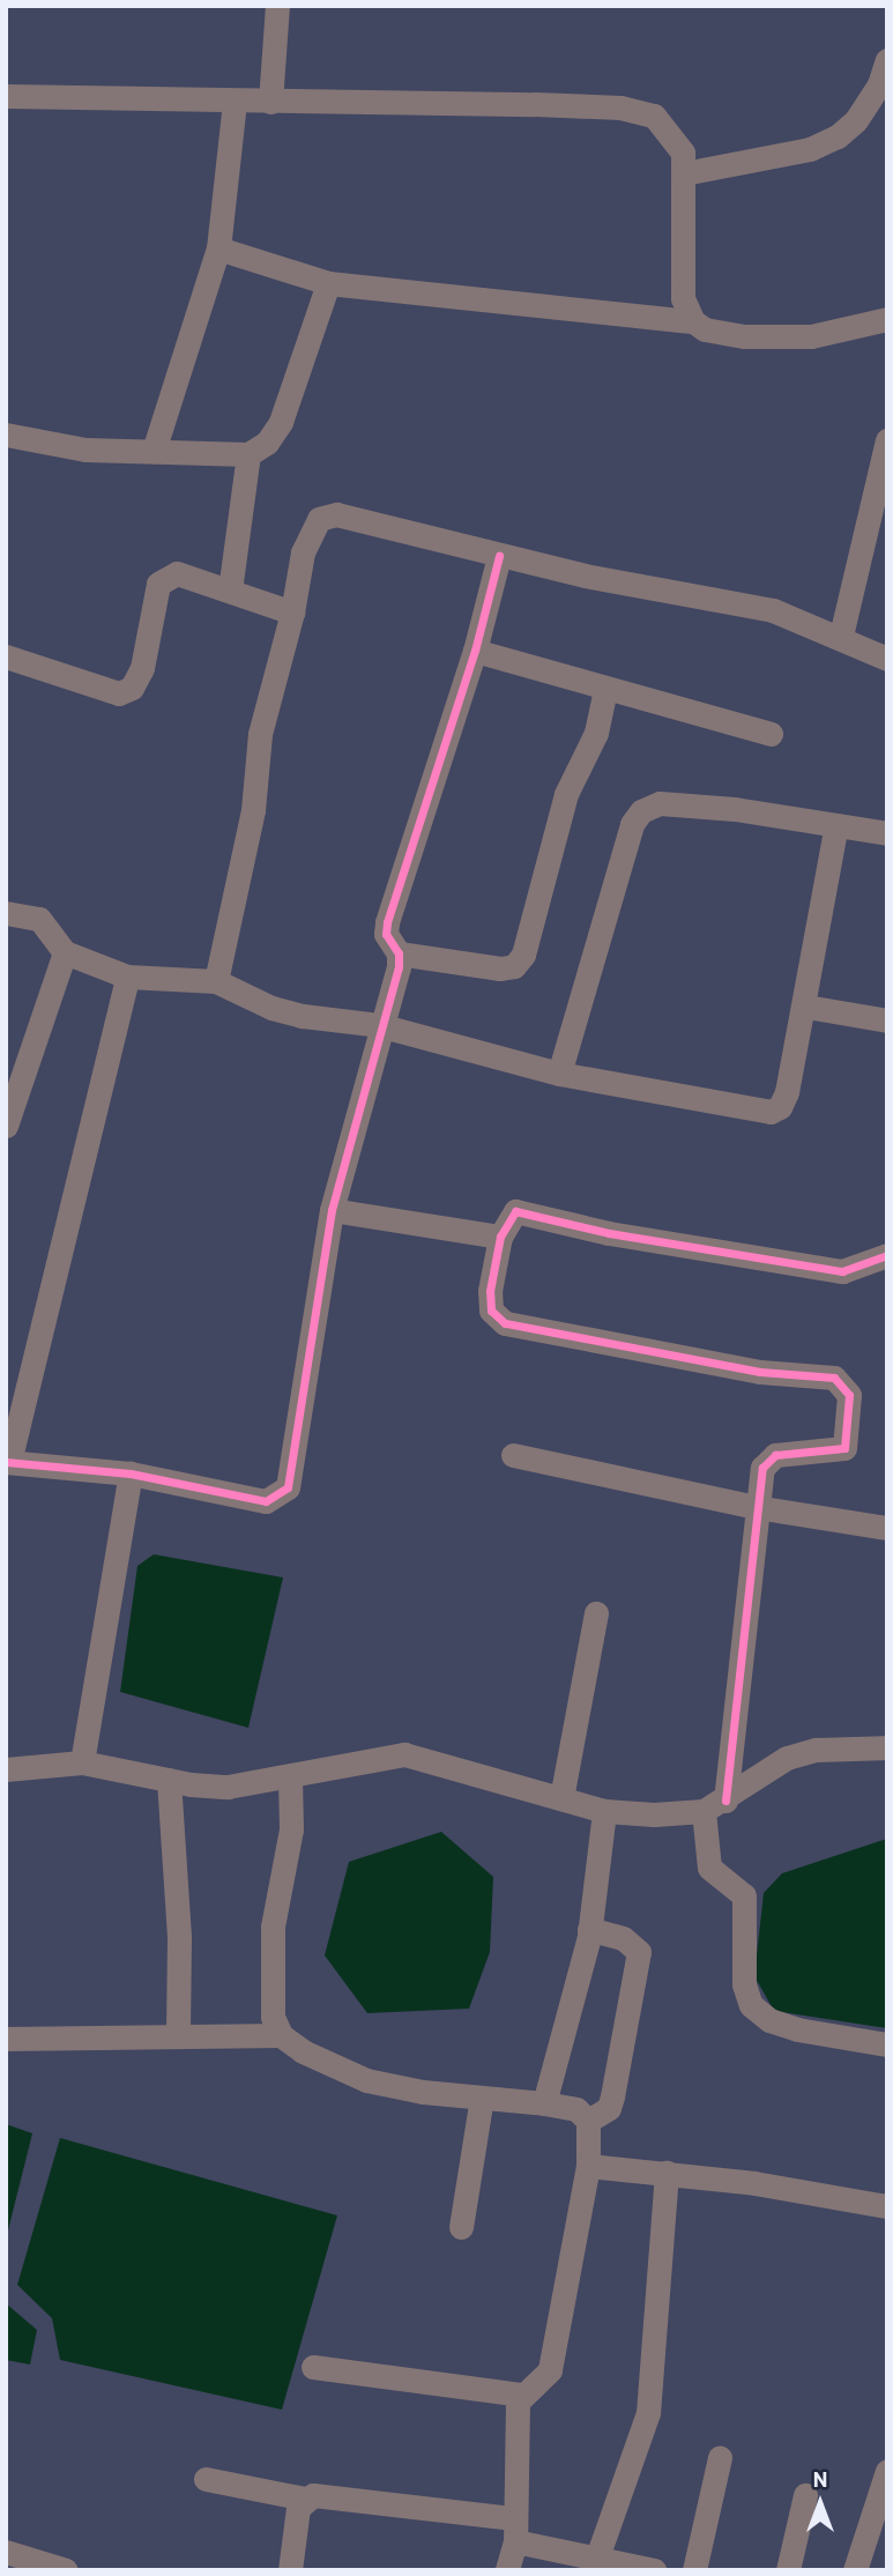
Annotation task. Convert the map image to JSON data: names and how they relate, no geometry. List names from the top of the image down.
{
  "north": "top"
}
